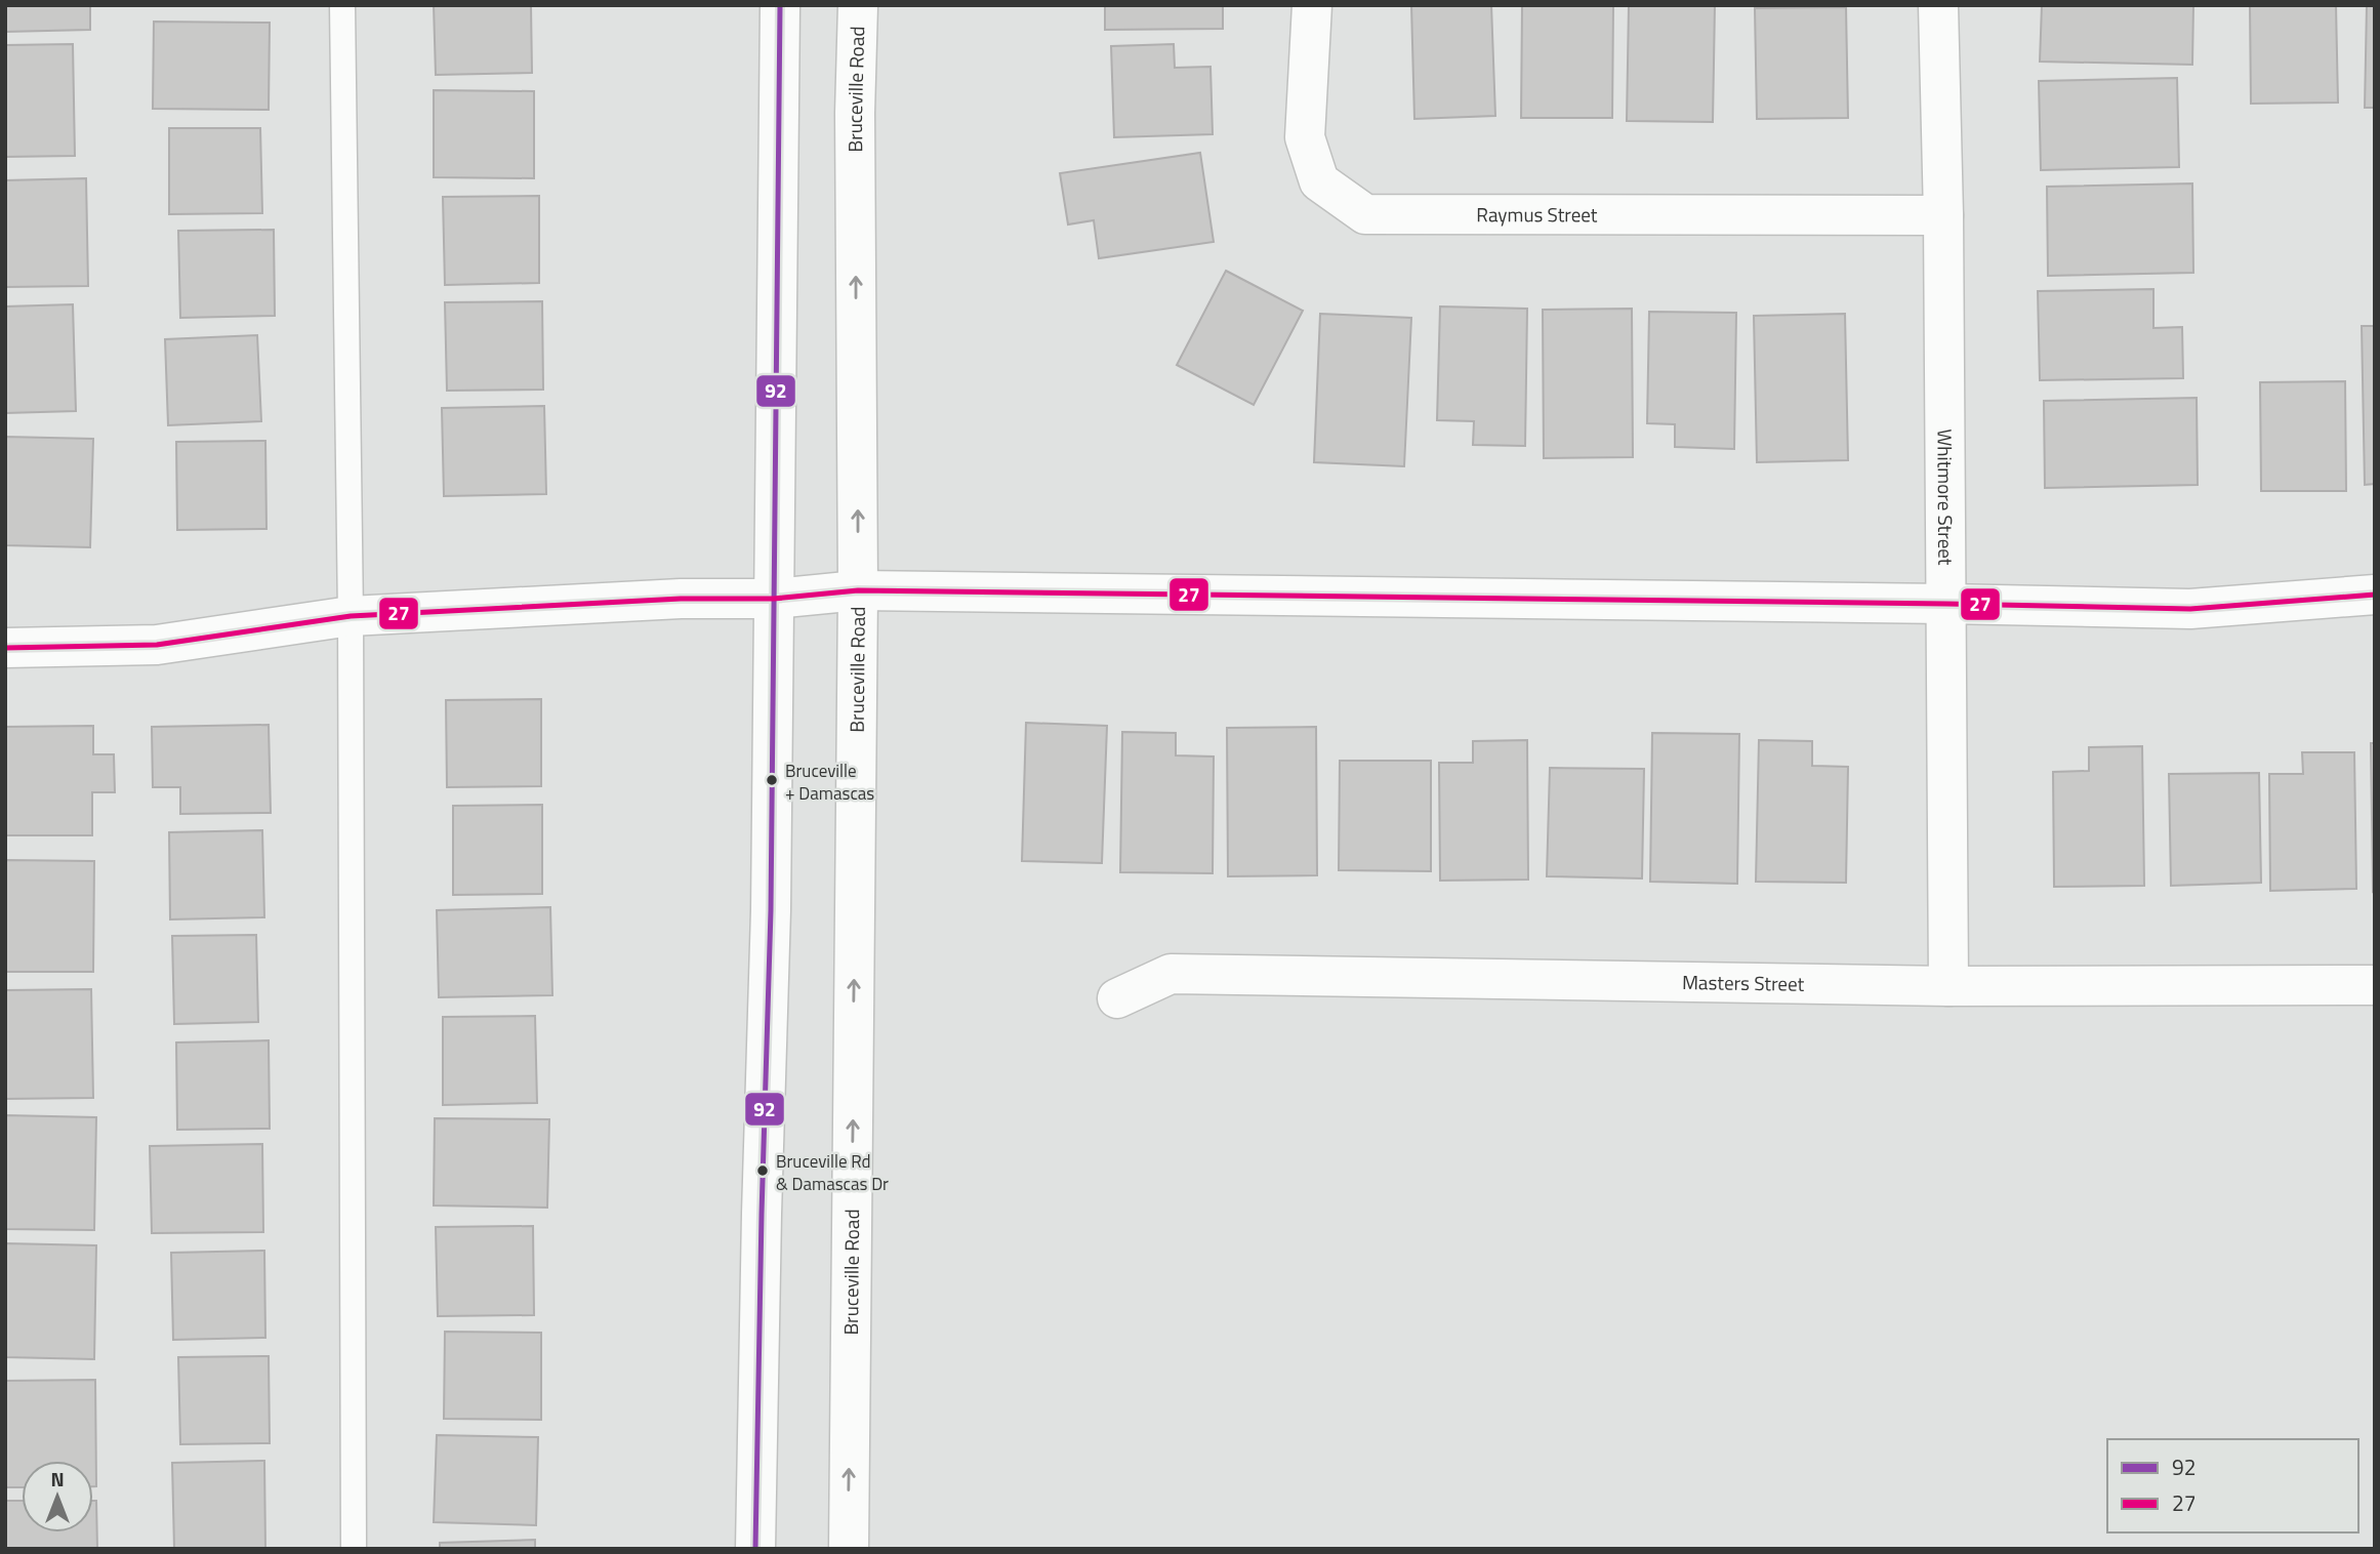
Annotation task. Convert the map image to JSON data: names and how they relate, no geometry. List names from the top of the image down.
{
  "streets": {
    "street": [
      "Bruceville Road",
      "Raymus Street",
      "Whitmore Street",
      "Masters Street"
    ]
  },
  "crossings": [
    ["Raymus Street", "Whitmore Street"],
    ["Whitmore Street", "Masters Street"]
  ],
  "places": ["Bruceville + Damascas", "Bruceville Rd & Damascas Dr"],
  "lines": ["transit line 92", "transit line 27"],
  "legend": ["92", "27"],
  "north": "top"
}
